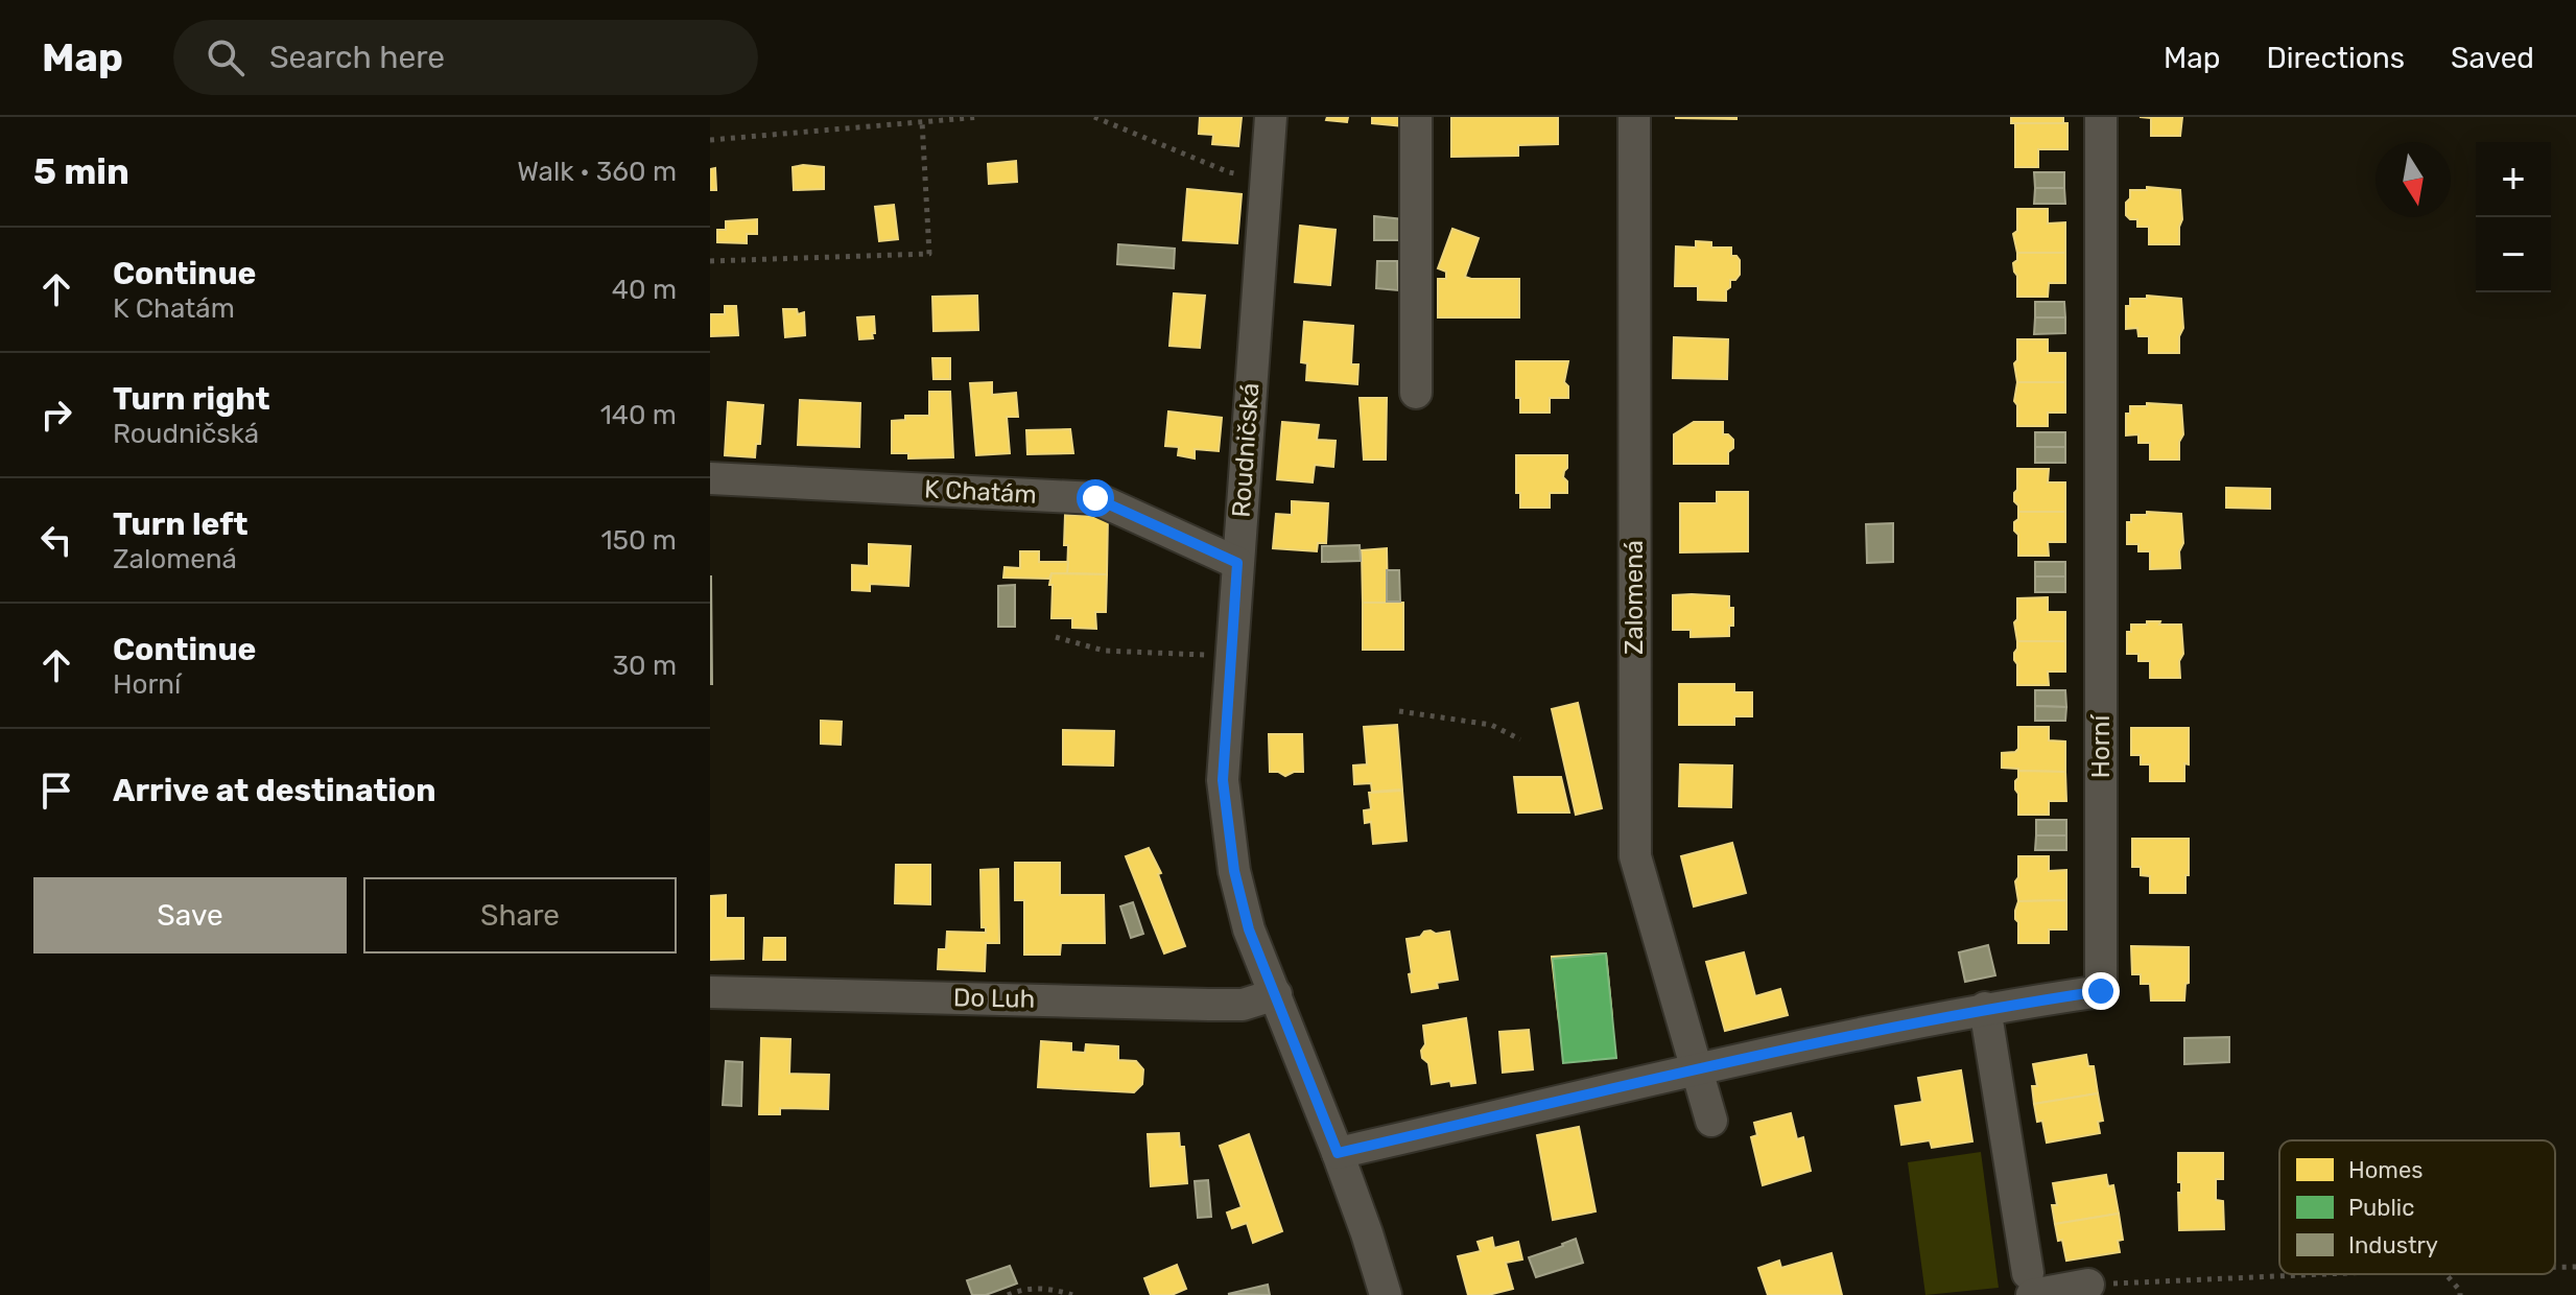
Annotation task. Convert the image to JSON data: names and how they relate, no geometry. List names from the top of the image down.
{
  "streets": {
    "street": [
      "Roudničská",
      "K Chatám",
      "Zalomená",
      "Horní",
      "Do Luh"
    ]
  },
  "crossings": [
    ["Roudničská", "K Chatám"],
    ["Roudničská", "Do Luh"]
  ],
  "legend": ["Homes", "Public", "Industry"],
  "north": "bottom",
  "page": {
    "header": "Map",
    "search": "Search here",
    "nav": ["Map", "Directions", "Saved"],
    "heading": ["5 min", "Walk · 360 m"],
    "map_buttons": ["+", "−"],
    "list": [
      ["Continue", "K Chatám", "40 m"],
      ["Turn right", "Roudničská", "140 m"],
      ["Turn left", "Zalomená", "150 m"],
      ["Continue", "Horní", "30 m"],
      "Arrive at destination"
    ],
    "buttons": ["Save", "Share"]
  }
}
